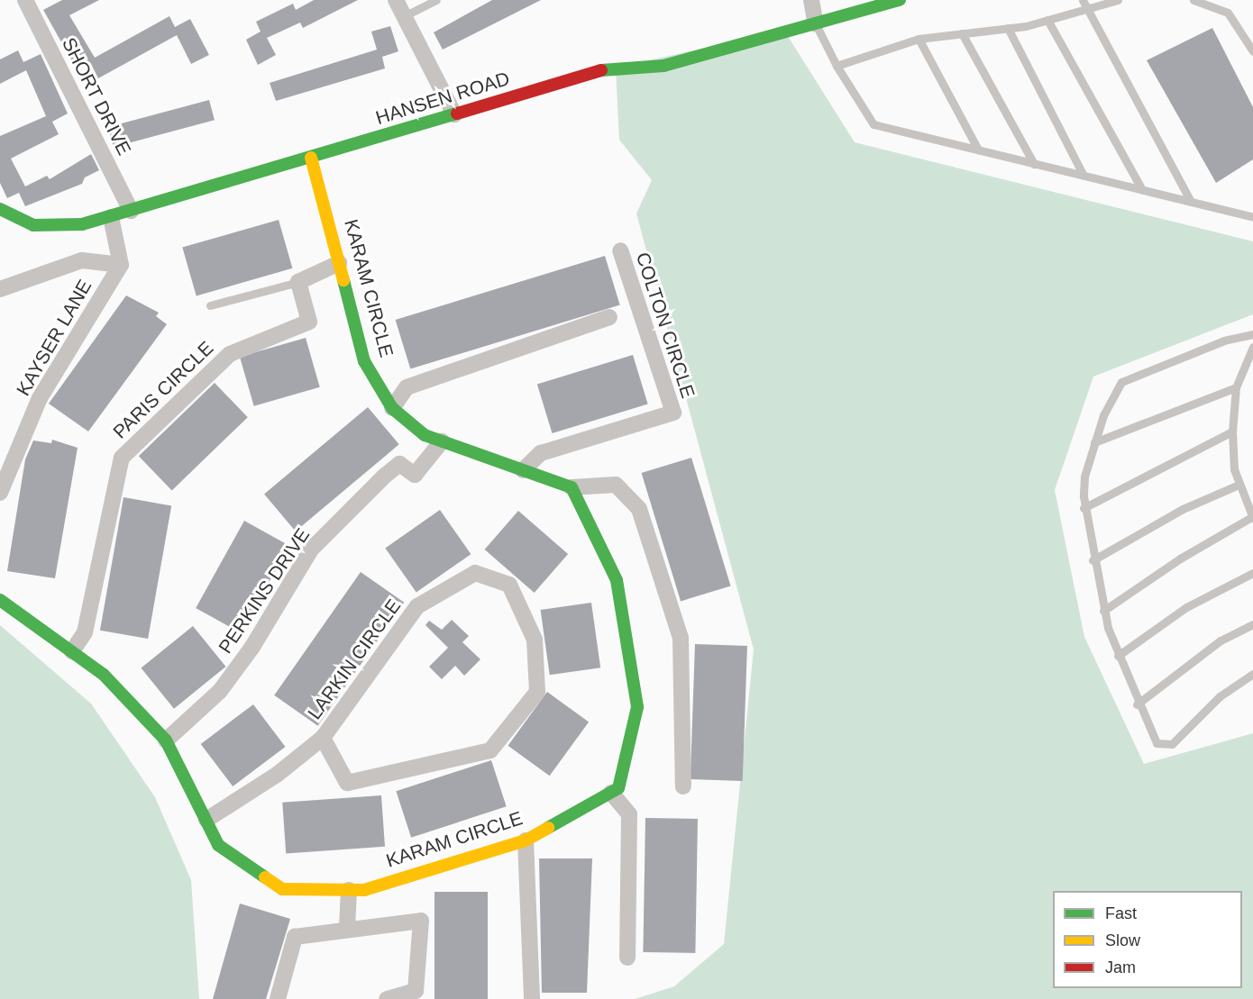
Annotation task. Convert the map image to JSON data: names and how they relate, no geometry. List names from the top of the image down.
{
  "streets": {
    "street": [
      "SHORT DRIVE",
      "HANSEN ROAD",
      "KARAM CIRCLE",
      "COLTON CIRCLE",
      "KAYSER LANE",
      "PARIS CIRCLE",
      "PERKINS DRIVE",
      "LARKIN CIRCLE"
    ]
  },
  "crossings": [
    ["SHORT DRIVE", "HANSEN ROAD"],
    ["HANSEN ROAD", "KARAM CIRCLE"],
    ["KARAM CIRCLE", "COLTON CIRCLE"],
    ["KARAM CIRCLE", "PARIS CIRCLE"],
    ["KARAM CIRCLE", "PERKINS DRIVE"],
    ["KARAM CIRCLE", "LARKIN CIRCLE"]
  ],
  "legend": ["Fast", "Slow", "Jam"]
}
